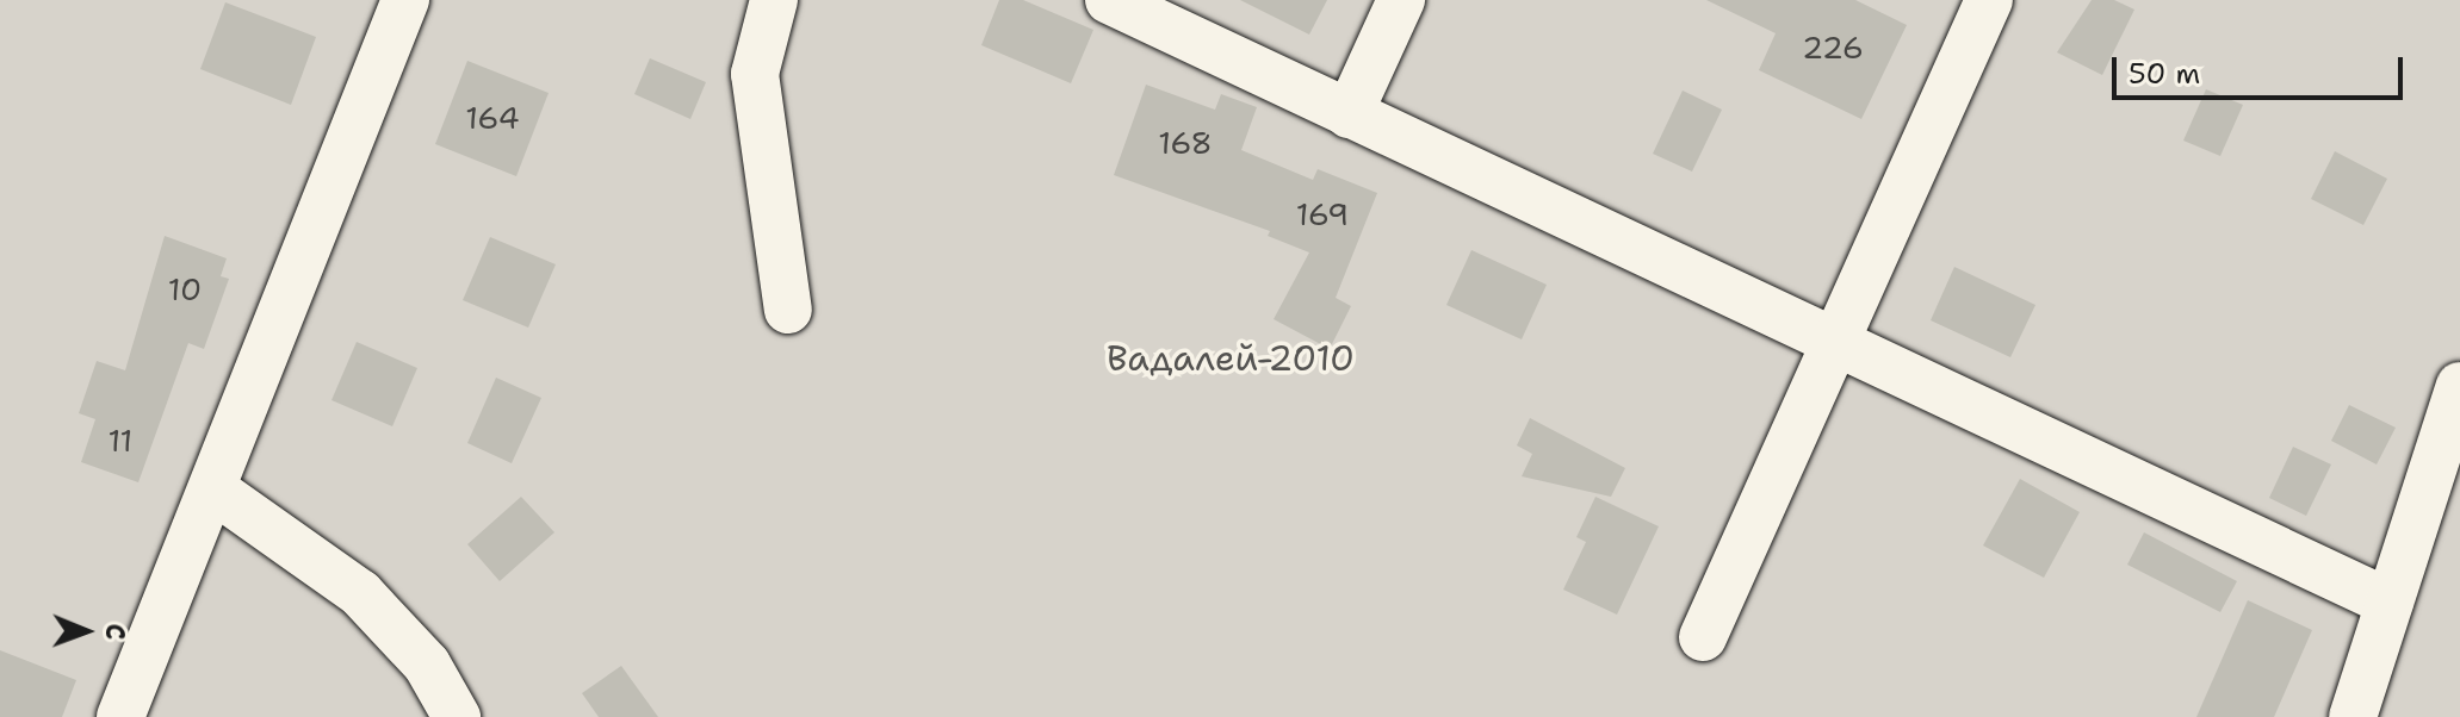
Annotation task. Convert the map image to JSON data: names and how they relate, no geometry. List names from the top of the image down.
{
  "parks": ["Вадалей-2010"],
  "house_numbers": [
    "226",
    "164",
    "168",
    "169",
    "10",
    "11"
  ],
  "scale_bar": "50 m",
  "north": "right"
}
